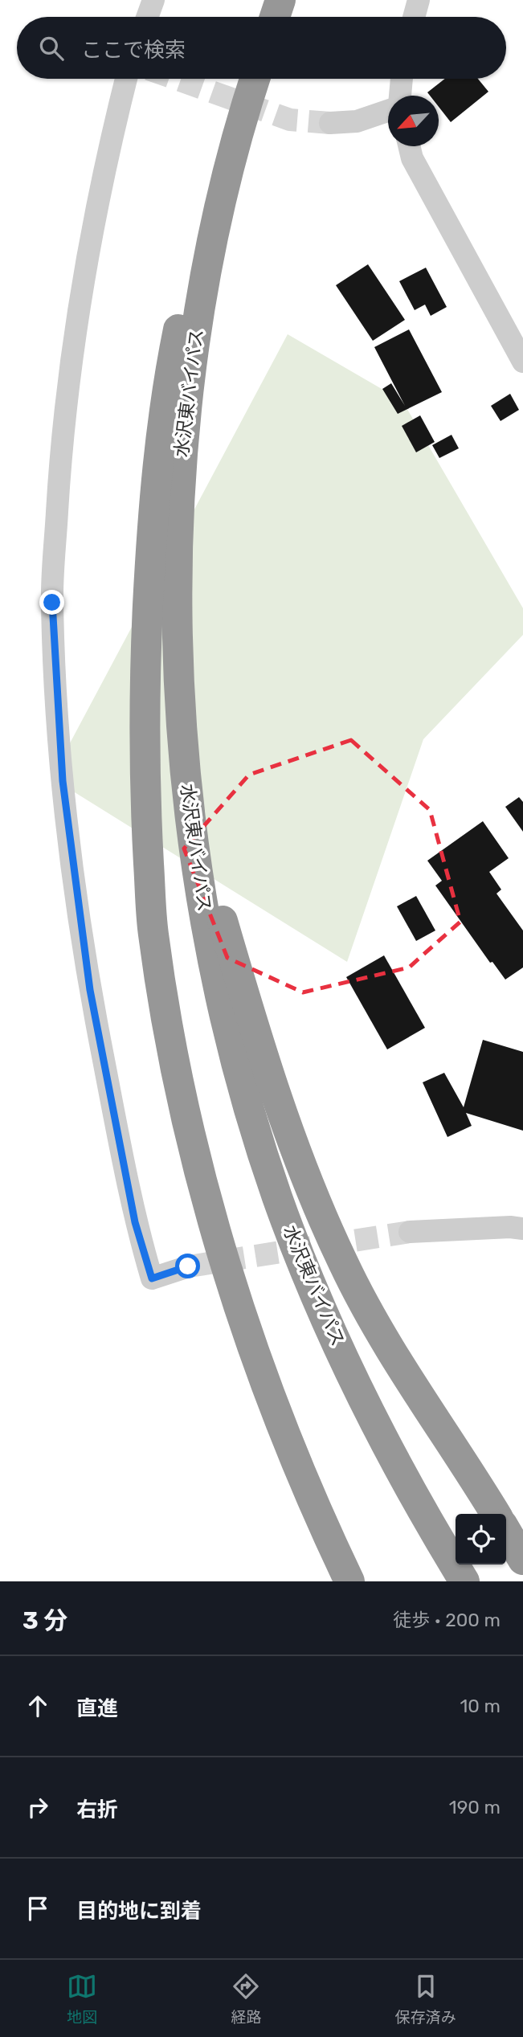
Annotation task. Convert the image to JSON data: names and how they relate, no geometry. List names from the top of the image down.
{
  "streets": {
    "highway": ["水沢東バイパス"]
  },
  "north": "bottom left",
  "page": {
    "search": "ここで検索",
    "heading": ["3 分", "徒歩 · 200 m"],
    "list": [
      ["直進", "10 m"],
      ["右折", "190 m"],
      "目的地に到着"
    ],
    "nav": ["地図", "経路", "保存済み"]
  }
}
